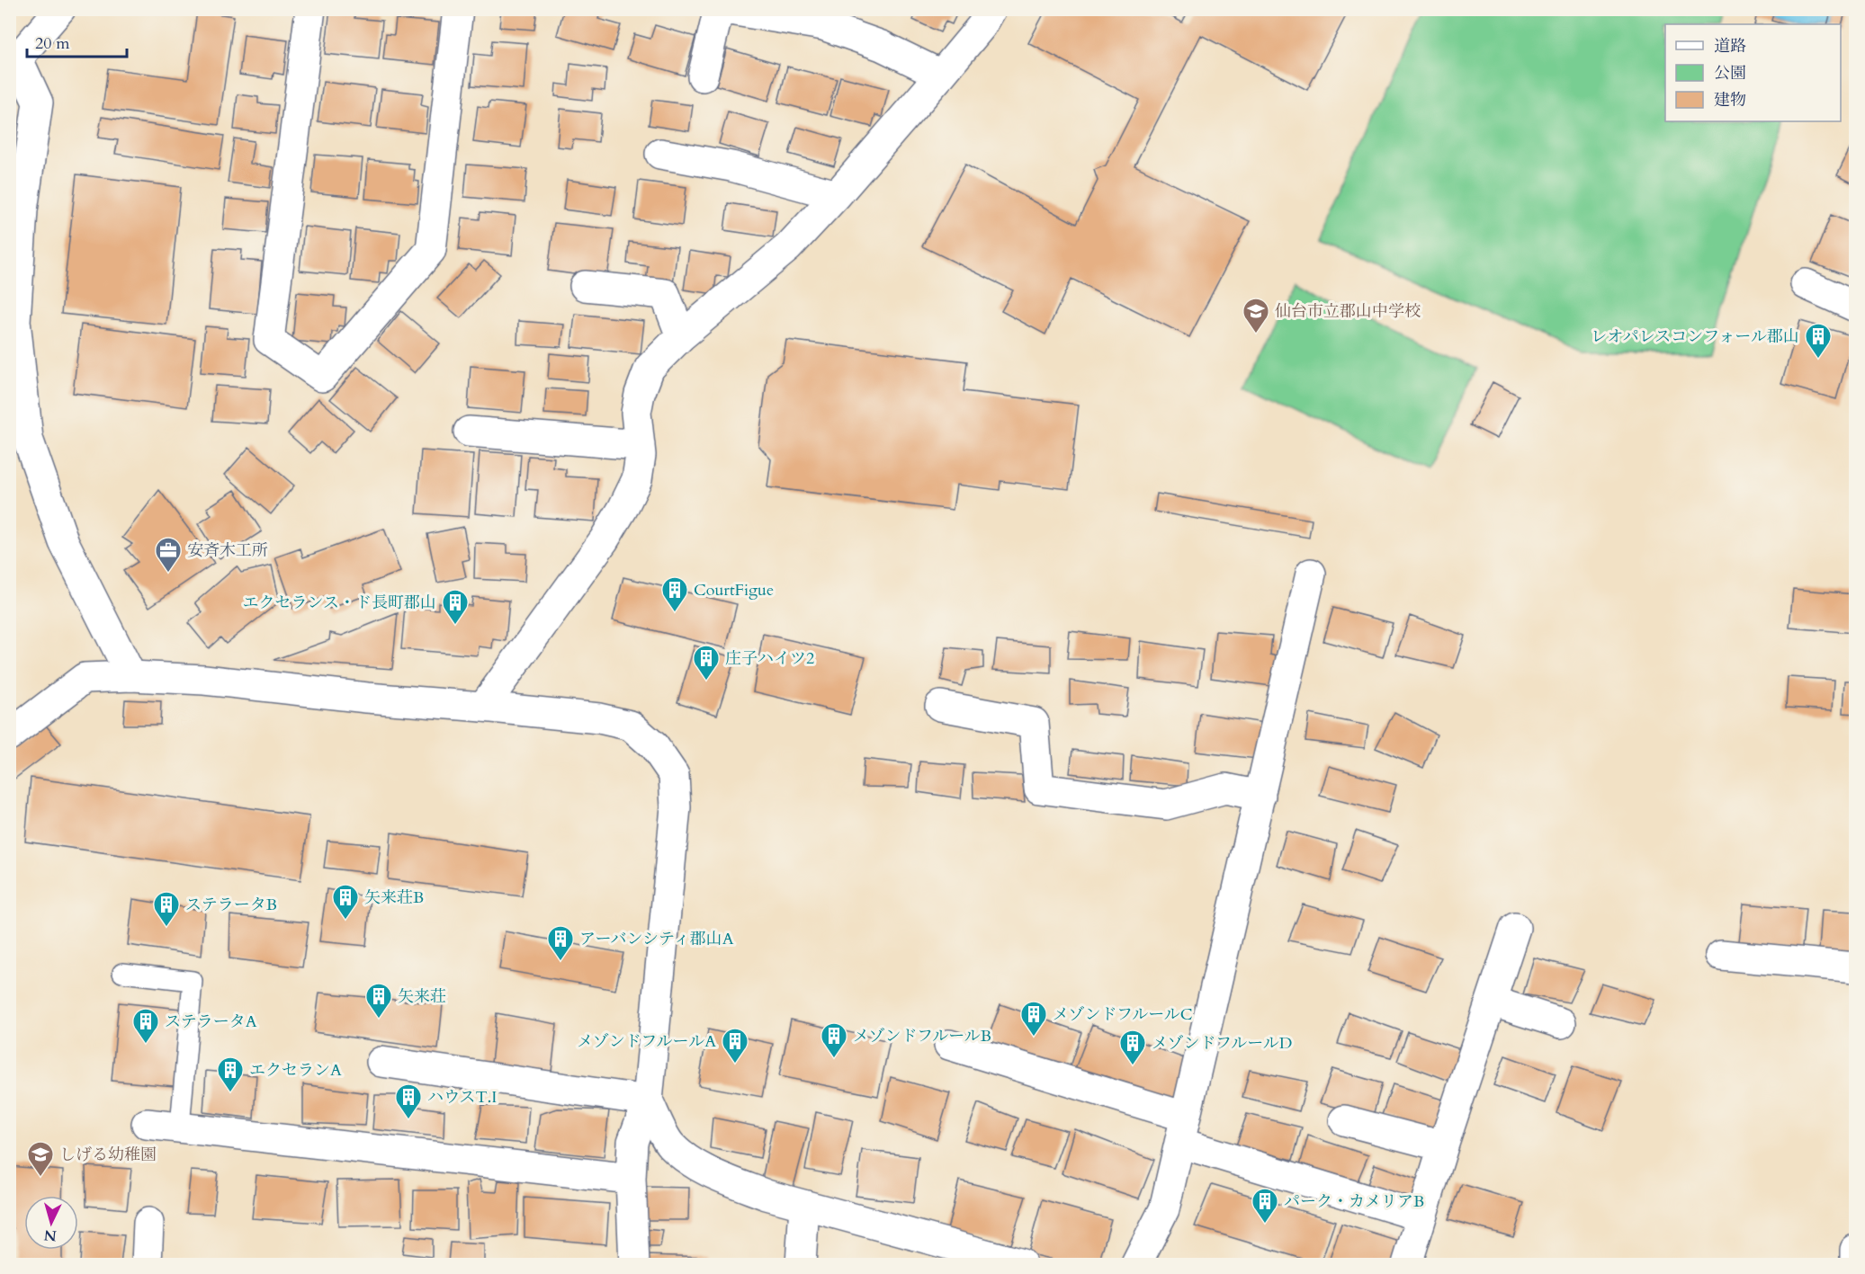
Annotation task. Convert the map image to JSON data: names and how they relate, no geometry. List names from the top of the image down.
{
  "places": {
    "school or university": ["仙台市立郡山中学校", "しげる幼稚園"],
    "building": [
      "レオパレスコンフォール郡山",
      "CourtFigue",
      "エクセランス・ド長町郡山",
      "庄子ハイツ2",
      "矢来荘B",
      "ステラータB",
      "アーバンシティ郡山A",
      "矢来荘",
      "メゾンドフルールC",
      "ステラータA",
      "メゾンドフルールB",
      "メゾンドフルールA",
      "メゾンドフルールD",
      "エクセランA",
      "ハウスT.I",
      "パーク・カメリアB"
    ],
    "office": ["安斉木工所"]
  },
  "legend": ["道路", "公園", "建物"],
  "scale_bar": "20 m",
  "north": "bottom"
}
